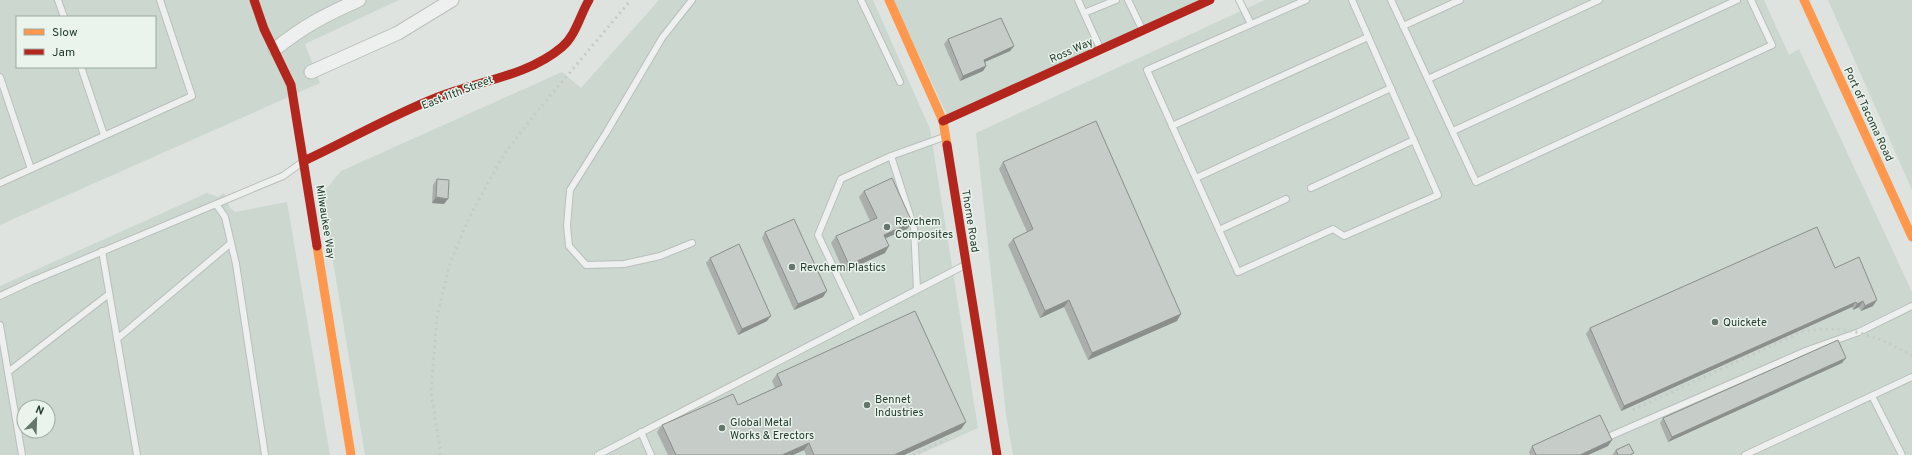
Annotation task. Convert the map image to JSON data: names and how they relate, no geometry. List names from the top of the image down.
{
  "streets": {
    "street": [
      "Ross Way",
      "East 11th Street",
      "Port of Tacoma Road",
      "Thorne Road",
      "Milwaukee Way"
    ]
  },
  "crossings": [
    ["Ross Way", "Thorne Road"],
    ["East 11th Street", "Milwaukee Way"]
  ],
  "places": [
    "Revchem Composites",
    "Revchem Plastics",
    "Quickete",
    "Bennet Industries",
    "Global Metal Works & Erectors"
  ],
  "legend": ["Slow", "Jam"],
  "north": "top right"
}
